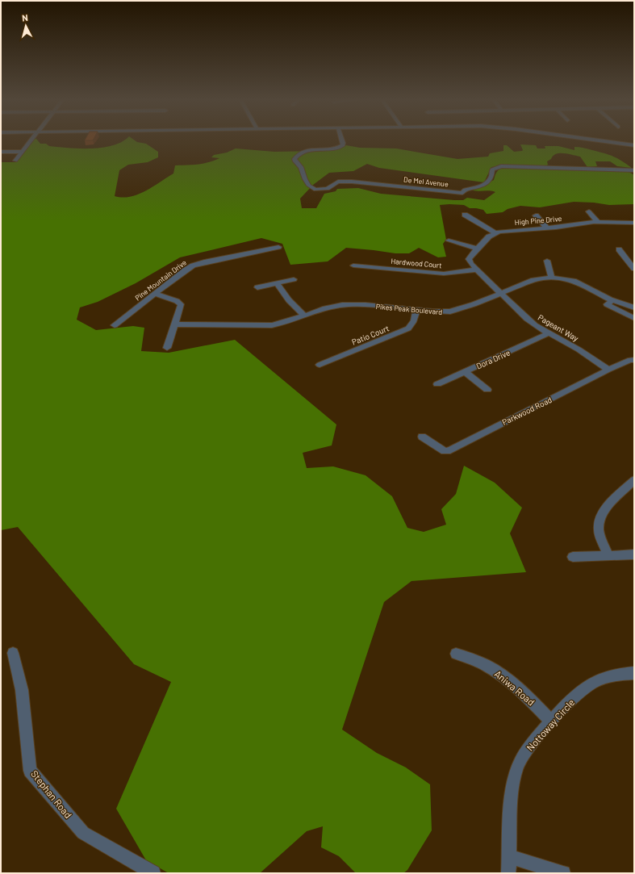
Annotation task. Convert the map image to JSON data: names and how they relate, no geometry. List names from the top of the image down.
{
  "streets": {
    "street": [
      "De Mel Avenue",
      "High Pine Drive",
      "Hardwood Court",
      "Pine Mountain Drive",
      "Pikes Peak Boulevard",
      "Pageant Way",
      "Patio Court",
      "Dora Drive",
      "Parkwood Road",
      "Aniwa Road",
      "Nottoway Circle",
      "Stephan Road"
    ]
  },
  "crossings": [
    ["High Pine Drive", "Hardwood Court"],
    ["High Pine Drive", "Pageant Way"],
    ["Hardwood Court", "Pageant Way"],
    ["Pikes Peak Boulevard", "Pageant Way"],
    ["Pikes Peak Boulevard", "Patio Court"],
    ["Pageant Way", "Dora Drive"],
    ["Pageant Way", "Parkwood Road"],
    ["Aniwa Road", "Nottoway Circle"]
  ],
  "north": "top"
}
